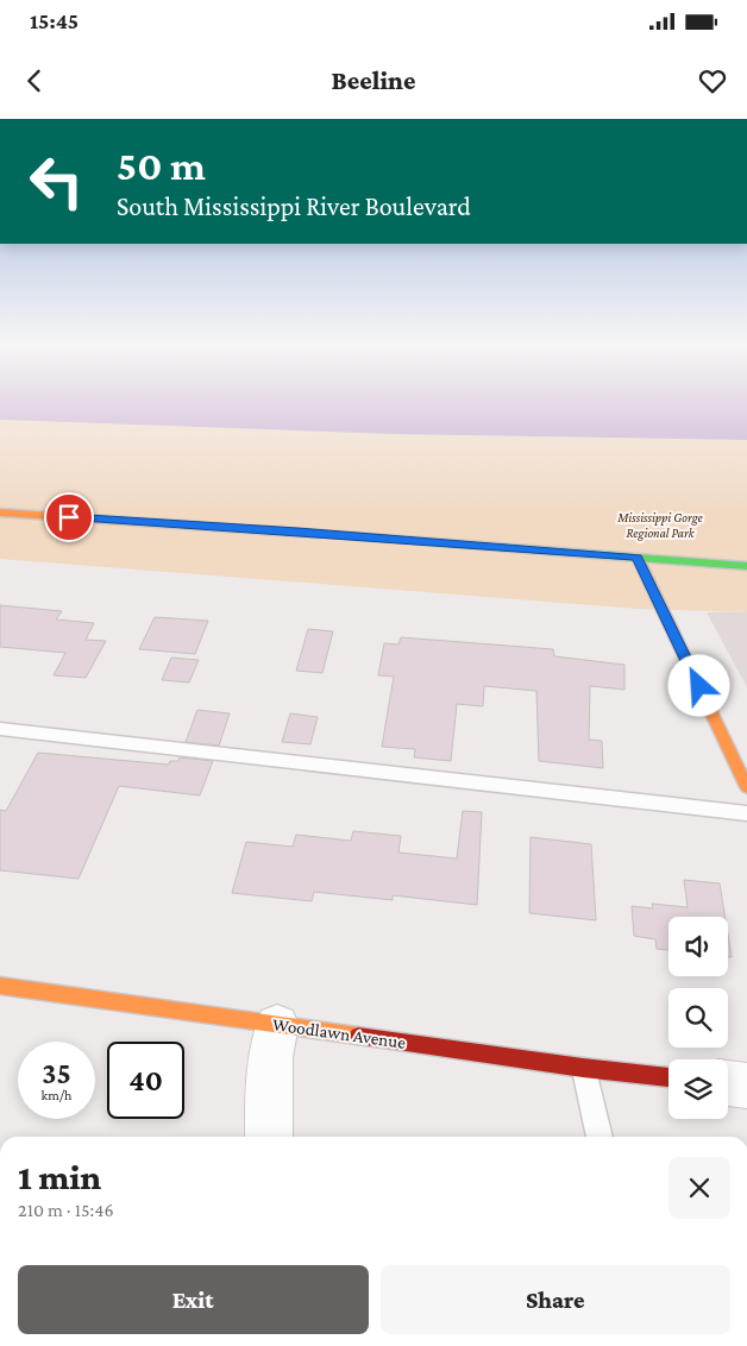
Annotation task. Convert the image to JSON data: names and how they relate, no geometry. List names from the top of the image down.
{
  "streets": {
    "street": ["Woodlawn Avenue"]
  },
  "parks": ["Mississippi Gorge Regional Park"],
  "page": {
    "status": "15:45",
    "header": "Beeline",
    "turn": ["50 m", "South Mississippi River Boulevard"],
    "speed": "35 km/h",
    "limit": "40",
    "heading": ["1 min", "210 m · 15:46"],
    "buttons": ["Exit", "Share"]
  }
}
